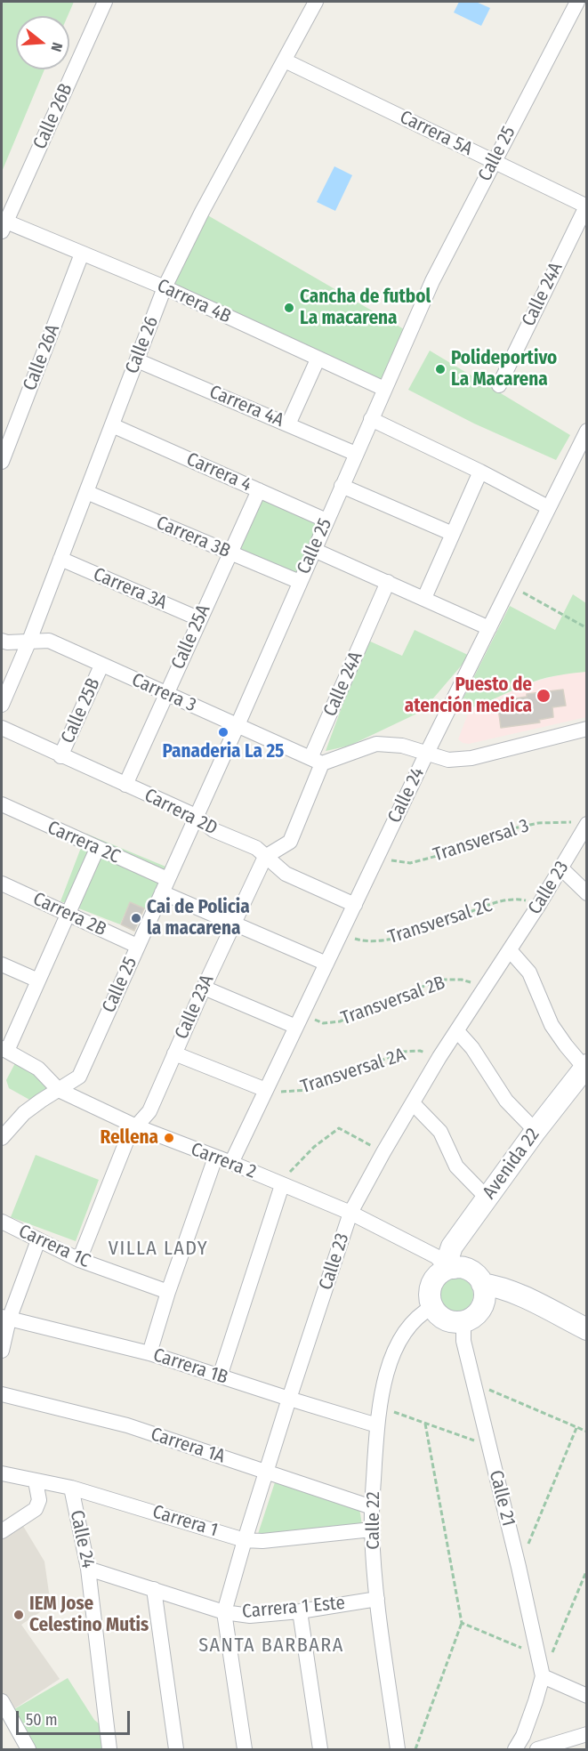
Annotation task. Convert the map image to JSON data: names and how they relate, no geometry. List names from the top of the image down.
{
  "streets": {
    "street": [
      "Calle 26B",
      "Carrera 5A",
      "Calle 25",
      "Calle 24A",
      "Carrera 4B",
      "Calle 26",
      "Calle 26A",
      "Carrera 4A",
      "Carrera 4",
      "Carrera 3B",
      "Carrera 3A",
      "Calle 25A",
      "Carrera 3",
      "Calle 25B",
      "Calle 24",
      "Carrera 2D",
      "Carrera 2C",
      "Calle 23",
      "Carrera 2B",
      "Calle 23A",
      "Carrera 2",
      "Avenida 22",
      "Carrera 1C",
      "Carrera 1B",
      "Carrera 1A",
      "Calle 21",
      "Calle 22",
      "Carrera 1",
      "Carrera 1 Este"
    ],
    "path": [
      "Transversal 3",
      "Transversal 2C",
      "Transversal 2B",
      "Transversal 2A"
    ]
  },
  "crossings": [
    ["Calle 26B", "Carrera 4B"],
    ["Carrera 5A", "Calle 25"],
    ["Carrera 5A", "Calle 24A"],
    ["Carrera 5A", "Calle 26"],
    ["Calle 25", "Carrera 4B"],
    ["Calle 25", "Carrera 4A"],
    ["Calle 25", "Carrera 4"],
    ["Calle 25", "Carrera 3B"],
    ["Calle 25", "Carrera 3"],
    ["Calle 25", "Carrera 2D"],
    ["Calle 25", "Carrera 2C"],
    ["Calle 25", "Carrera 2B"],
    ["Calle 25", "Carrera 2"],
    ["Calle 24A", "Carrera 3"],
    ["Carrera 4B", "Calle 26"],
    ["Carrera 4B", "Calle 26A"],
    ["Calle 26", "Carrera 4A"],
    ["Calle 26", "Carrera 4"],
    ["Calle 26", "Carrera 3B"],
    ["Calle 26", "Carrera 3A"],
    ["Calle 26", "Carrera 3"],
    ["Carrera 4", "Calle 25A"],
    ["Carrera 3B", "Calle 25A"],
    ["Carrera 3A", "Calle 25A"],
    ["Calle 25A", "Carrera 3"],
    ["Calle 25A", "Carrera 2D"],
    ["Carrera 3", "Calle 25B"],
    ["Calle 25B", "Carrera 2D"],
    ["Calle 24", "Carrera 2D"],
    ["Calle 24", "Transversal 3"],
    ["Calle 24", "Carrera 2C"],
    ["Calle 24", "Transversal 2C"],
    ["Calle 24", "Transversal 2B"],
    ["Calle 24", "Transversal 2A"],
    ["Calle 24", "Carrera 2"],
    ["Calle 24", "Carrera 1"],
    ["Calle 24", "Carrera 1 Este"],
    ["Carrera 2D", "Calle 23A"],
    ["Transversal 3", "Calle 23"],
    ["Carrera 2C", "Calle 23A"],
    ["Calle 23", "Transversal 2C"],
    ["Calle 23", "Transversal 2B"],
    ["Calle 23", "Transversal 2A"],
    ["Calle 23", "Carrera 2"],
    ["Calle 23", "Carrera 1B"],
    ["Calle 23", "Carrera 1A"],
    ["Calle 23", "Carrera 1"],
    ["Calle 23", "Carrera 1 Este"],
    ["Calle 23A", "Carrera 2"],
    ["Calle 23A", "Carrera 1C"],
    ["Carrera 2", "Avenida 22"],
    ["Carrera 2", "Calle 21"],
    ["Carrera 2", "Calle 22"],
    ["Avenida 22", "Calle 21"],
    ["Avenida 22", "Calle 22"],
    ["Carrera 1B", "Calle 22"],
    ["Carrera 1A", "Calle 22"],
    ["Calle 21", "Calle 22"],
    ["Calle 22", "Carrera 1"],
    ["Calle 22", "Carrera 1 Este"]
  ],
  "districts": ["VILLA LADY", "SANTA BARBARA"],
  "places": [
    "Cancha de futbol La macarena",
    "Polideportivo La Macarena",
    "Puesto de atención medica",
    "Panaderia La 25",
    "Cai de Policia la macarena",
    "Rellena",
    "IEM Jose Celestino Mutis"
  ],
  "scale_bar": "50 m",
  "north": "right"
}
